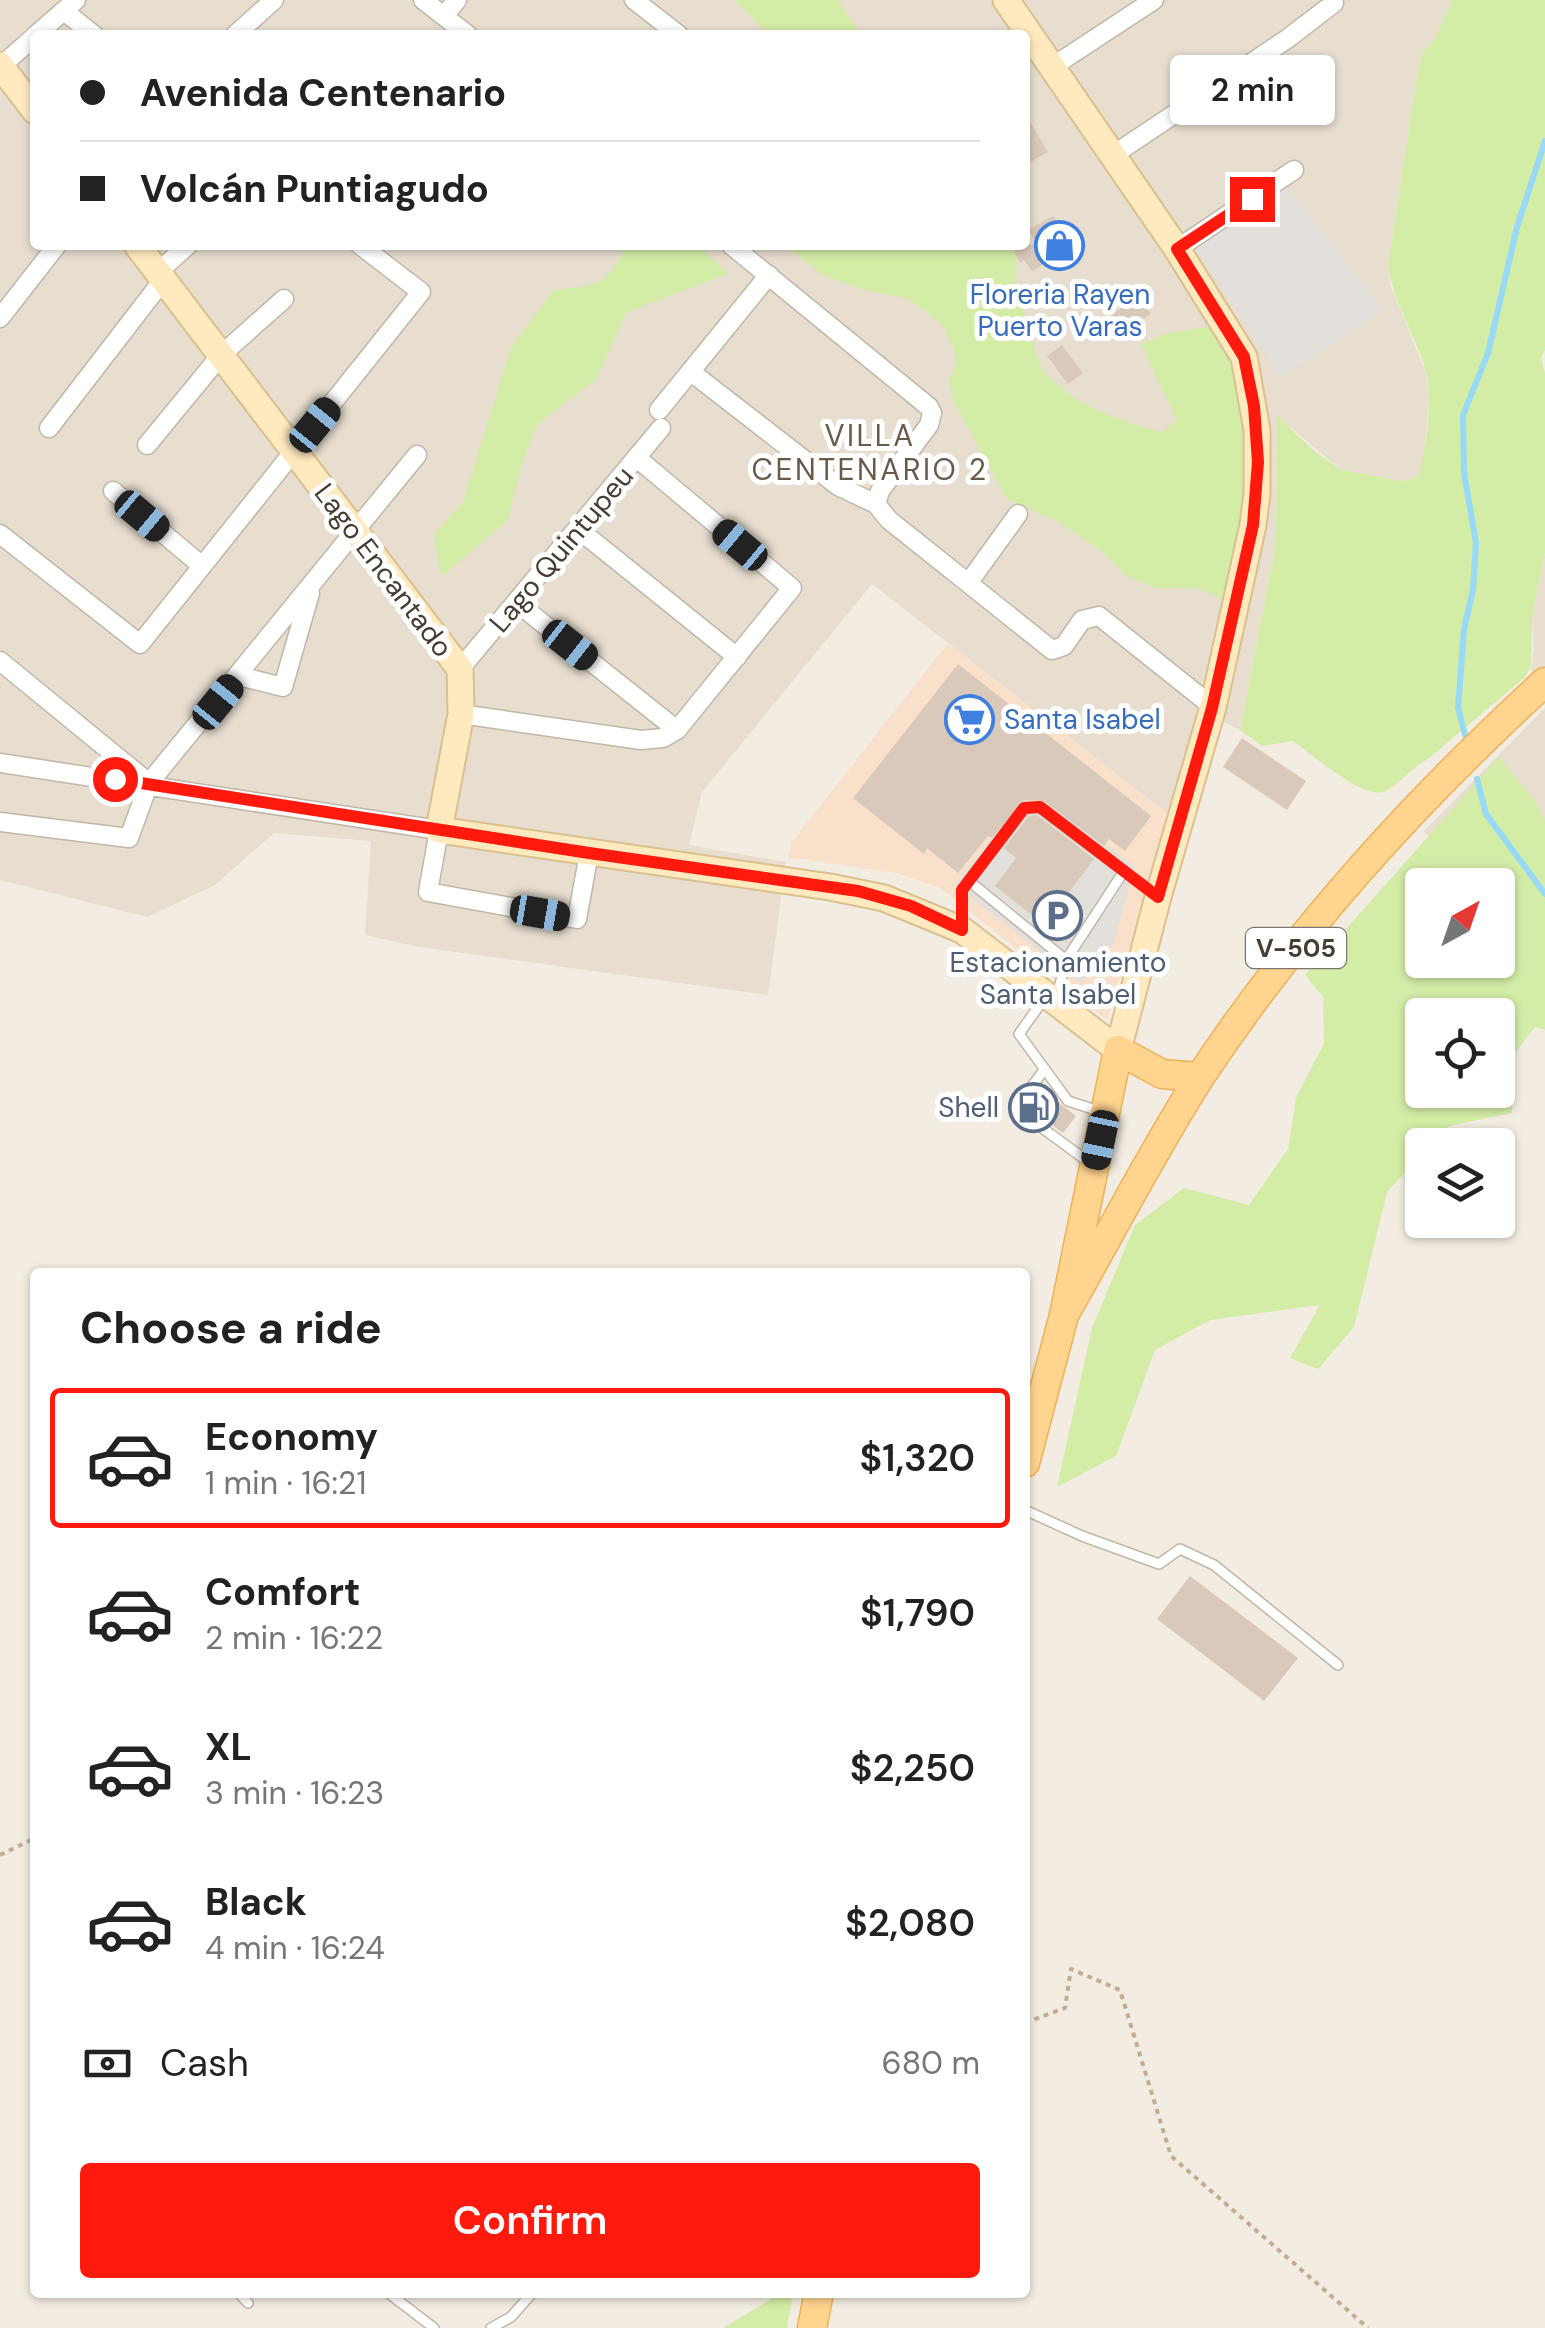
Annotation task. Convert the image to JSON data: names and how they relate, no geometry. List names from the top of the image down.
{
  "streets": {
    "main road": ["V-505"],
    "street": ["Lago Quintupeu", "Lago Encantado"]
  },
  "crossings": [
    ["Lago Quintupeu", "Lago Encantado"]
  ],
  "districts": ["VILLA CENTENARIO 2"],
  "places": {
    "shop": ["Floreria Rayen Puerto Varas"],
    "supermarket": ["Santa Isabel"],
    "parking": ["Estacionamiento Santa Isabel"],
    "fuel station": ["Shell"]
  },
  "north": "top right",
  "page": {
    "banner": ["Avenida Centenario", "Volcán Puntiagudo"],
    "bubble": "2 min",
    "heading": "Choose a ride",
    "list": [
      {
        "name": "Economy",
        "note": "1 min · 16:21",
        "value": "$1,320"
      },
      {
        "name": "Comfort",
        "note": "2 min · 16:22",
        "value": "$1,790"
      },
      {
        "name": "XL",
        "note": "3 min · 16:23",
        "value": "$2,250"
      },
      {
        "name": "Black",
        "note": "4 min · 16:24",
        "value": "$2,080"
      }
    ],
    "pay": ["Cash", "680 m"],
    "buttons": "Confirm"
  }
}
